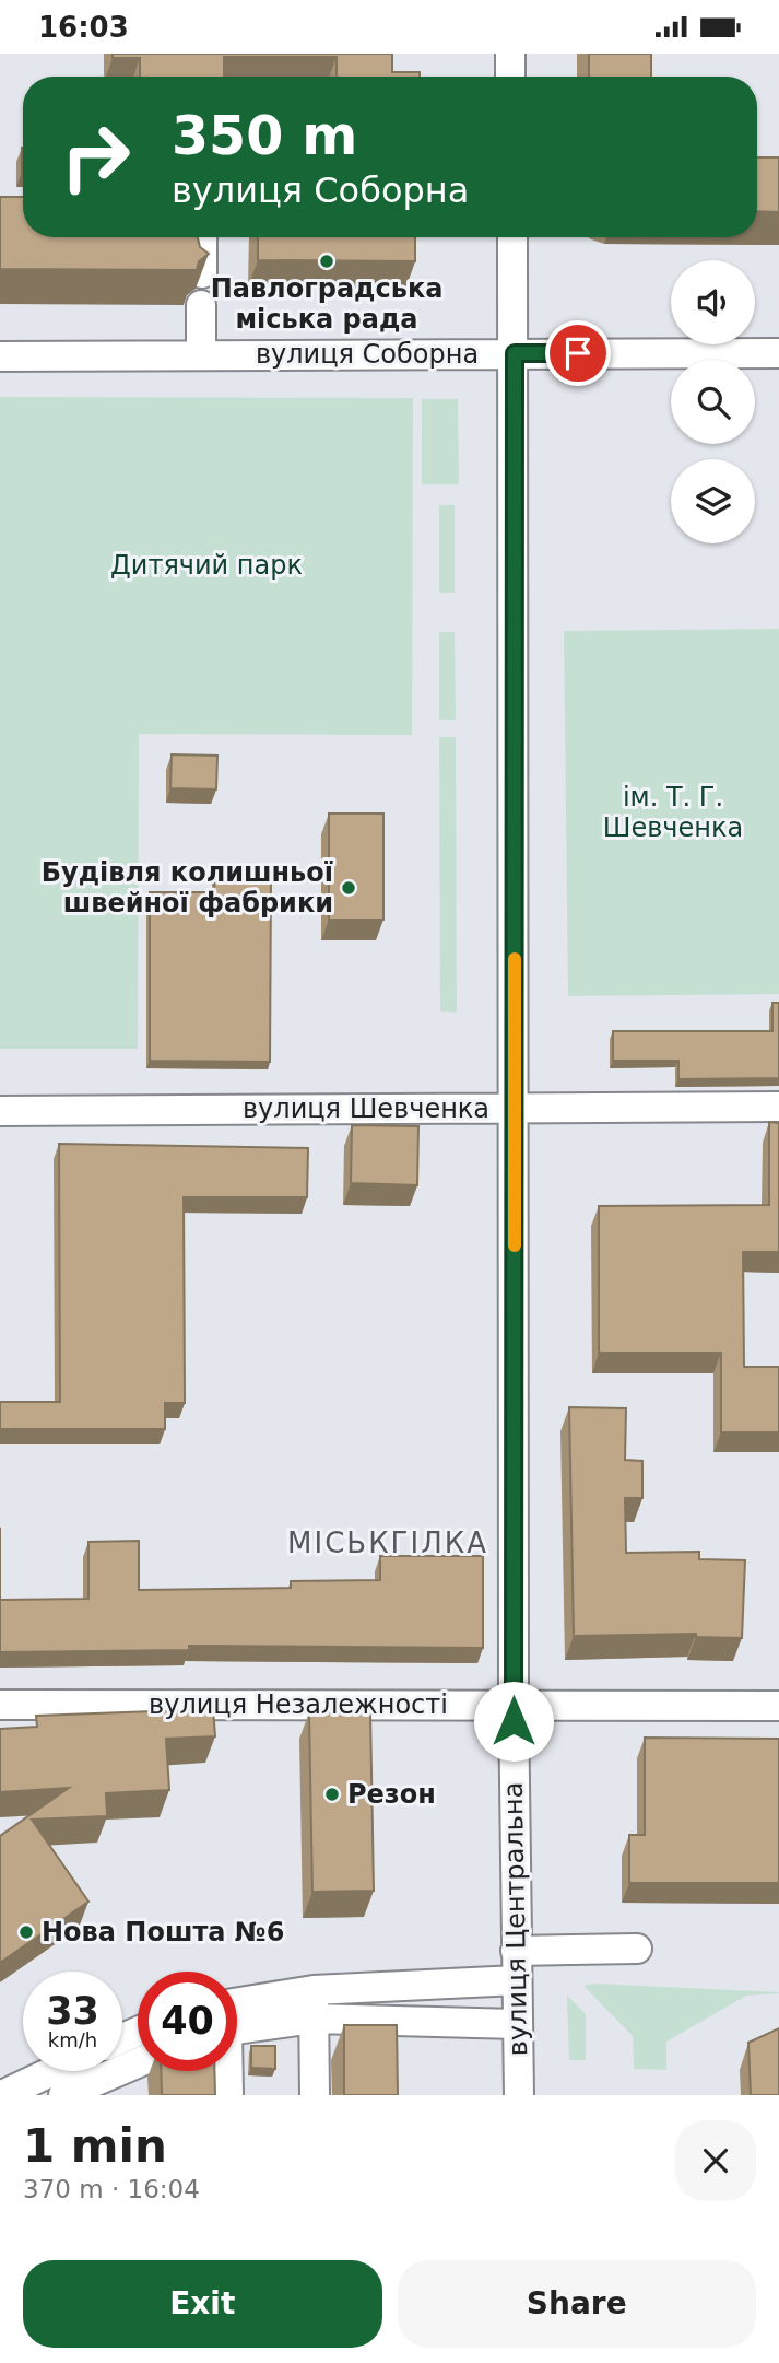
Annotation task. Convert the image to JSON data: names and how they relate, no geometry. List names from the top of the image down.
{
  "streets": {
    "street": [
      "вулиця Соборна",
      "вулиця Шевченка",
      "вулиця Незалежності",
      "вулиця Центральна"
    ]
  },
  "crossings": [
    ["вулиця Соборна", "вулиця Центральна"],
    ["вулиця Шевченка", "вулиця Центральна"],
    ["вулиця Незалежності", "вулиця Центральна"]
  ],
  "districts": ["МІСЬКГІЛКА"],
  "parks": ["Дитячий парк", "ім. Т. Г. Шевченка"],
  "places": [
    "Павлоградська міська рада",
    "Будівля колишньої швейної фабрики",
    "Резон",
    "Нова Пошта №6"
  ],
  "page": {
    "status": "16:03",
    "turn": ["350 m", "вулиця Соборна"],
    "speed": "33 km/h",
    "limit": "40",
    "heading": ["1 min", "370 m · 16:04"],
    "buttons": ["Exit", "Share"]
  }
}
